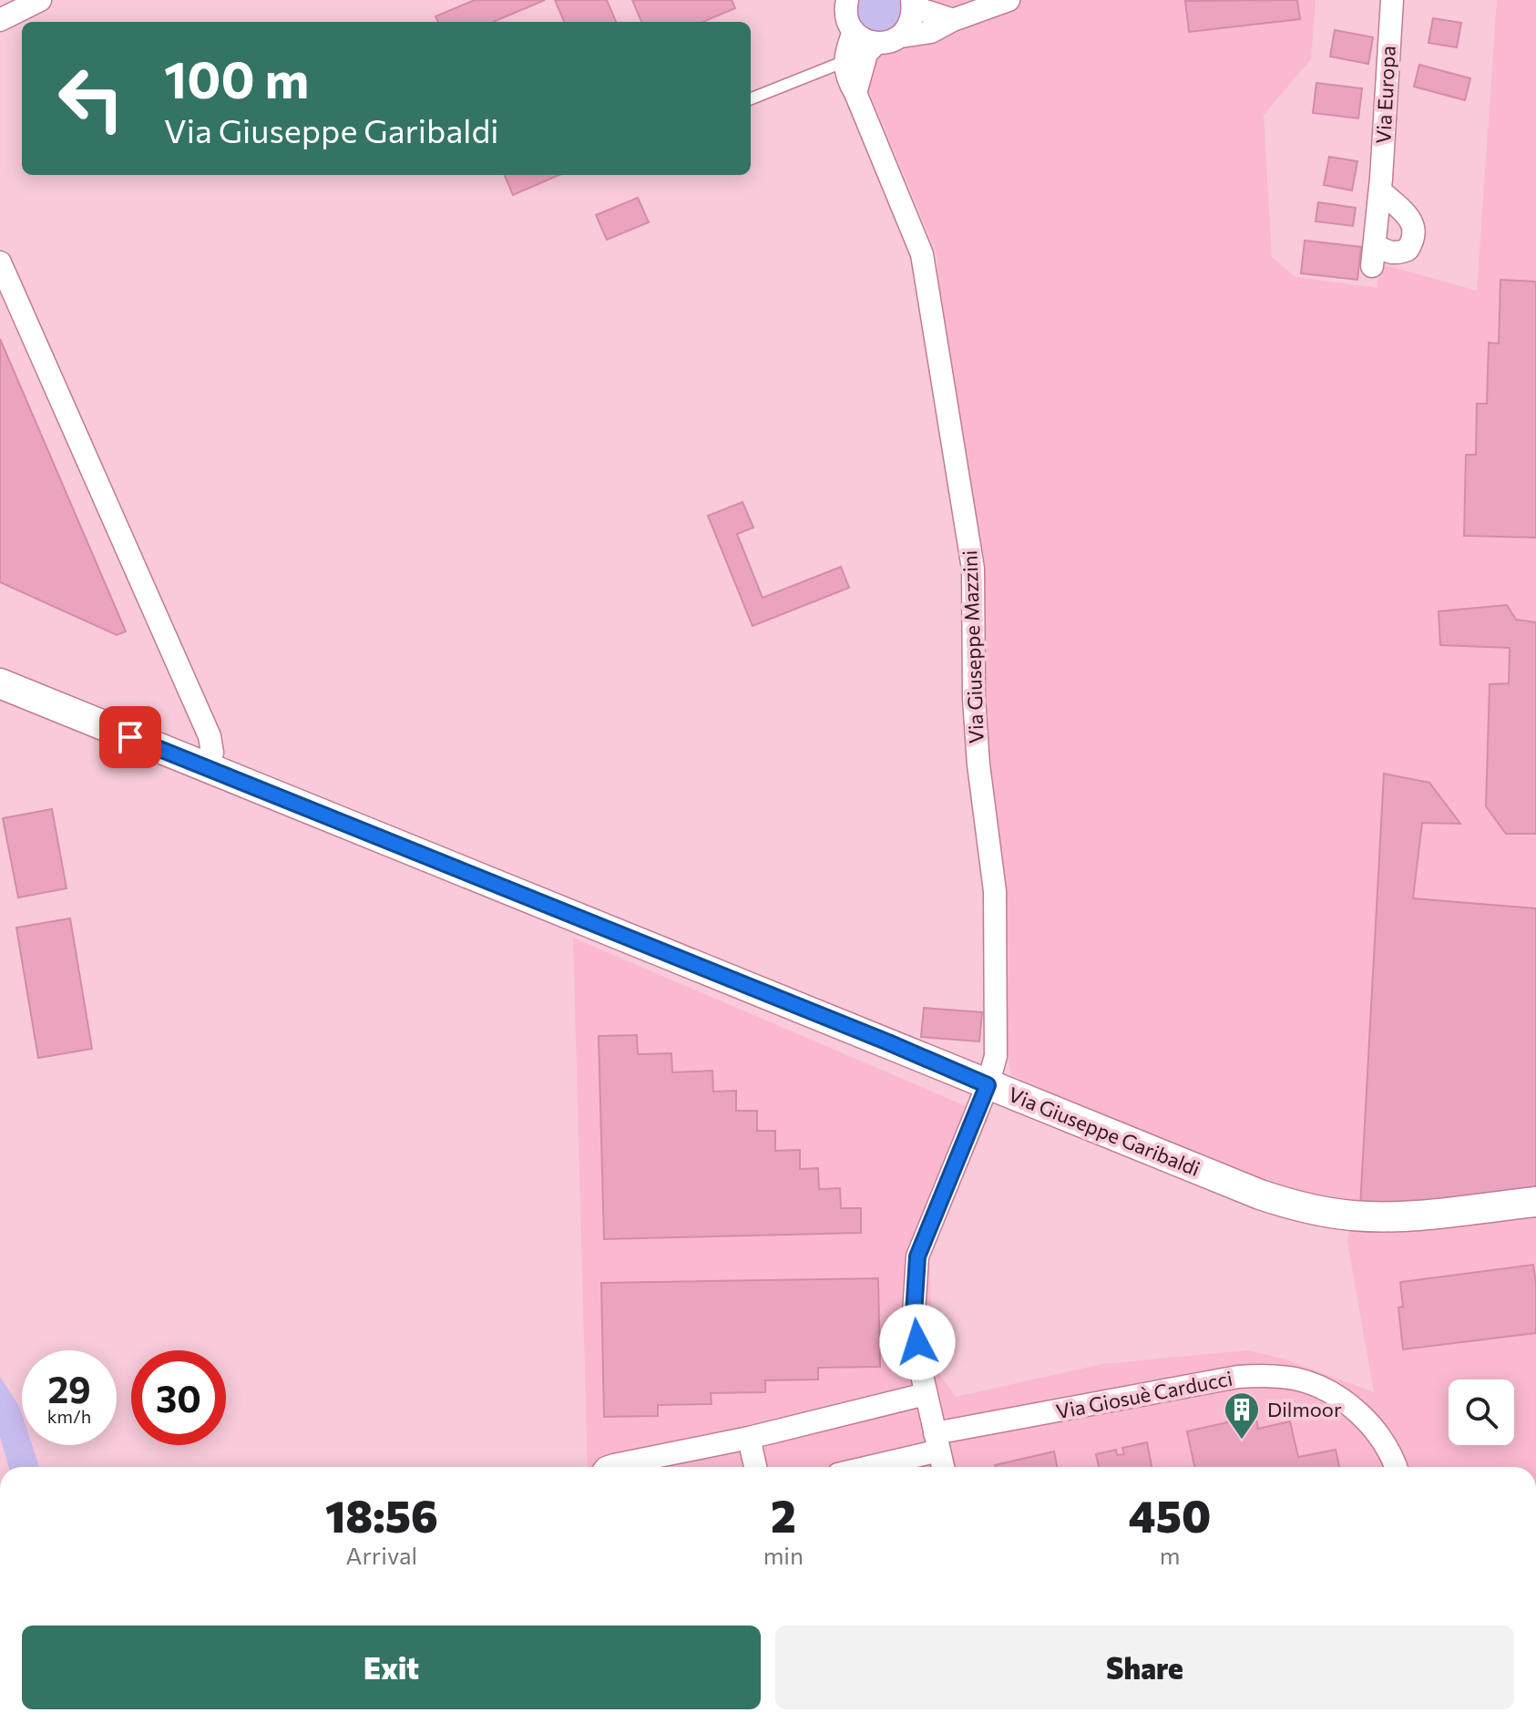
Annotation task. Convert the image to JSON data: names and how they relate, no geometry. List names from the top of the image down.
{
  "streets": {
    "street": [
      "Via Europa",
      "Via Giuseppe Mazzini",
      "Via Giuseppe Garibaldi",
      "Via Giosuè Carducci"
    ]
  },
  "crossings": [
    ["Via Giuseppe Mazzini", "Via Giuseppe Garibaldi"],
    ["Via Giuseppe Mazzini", "Via Giosuè Carducci"]
  ],
  "places": {
    "building": ["Dilmoor"]
  },
  "page": {
    "turn": ["100 m", "Via Giuseppe Garibaldi"],
    "speed": "29 km/h",
    "limit": "30",
    "eta": [
      "18:56",
      "Arrival",
      "2",
      "min",
      "450",
      "m"
    ],
    "buttons": ["Exit", "Share"]
  }
}
